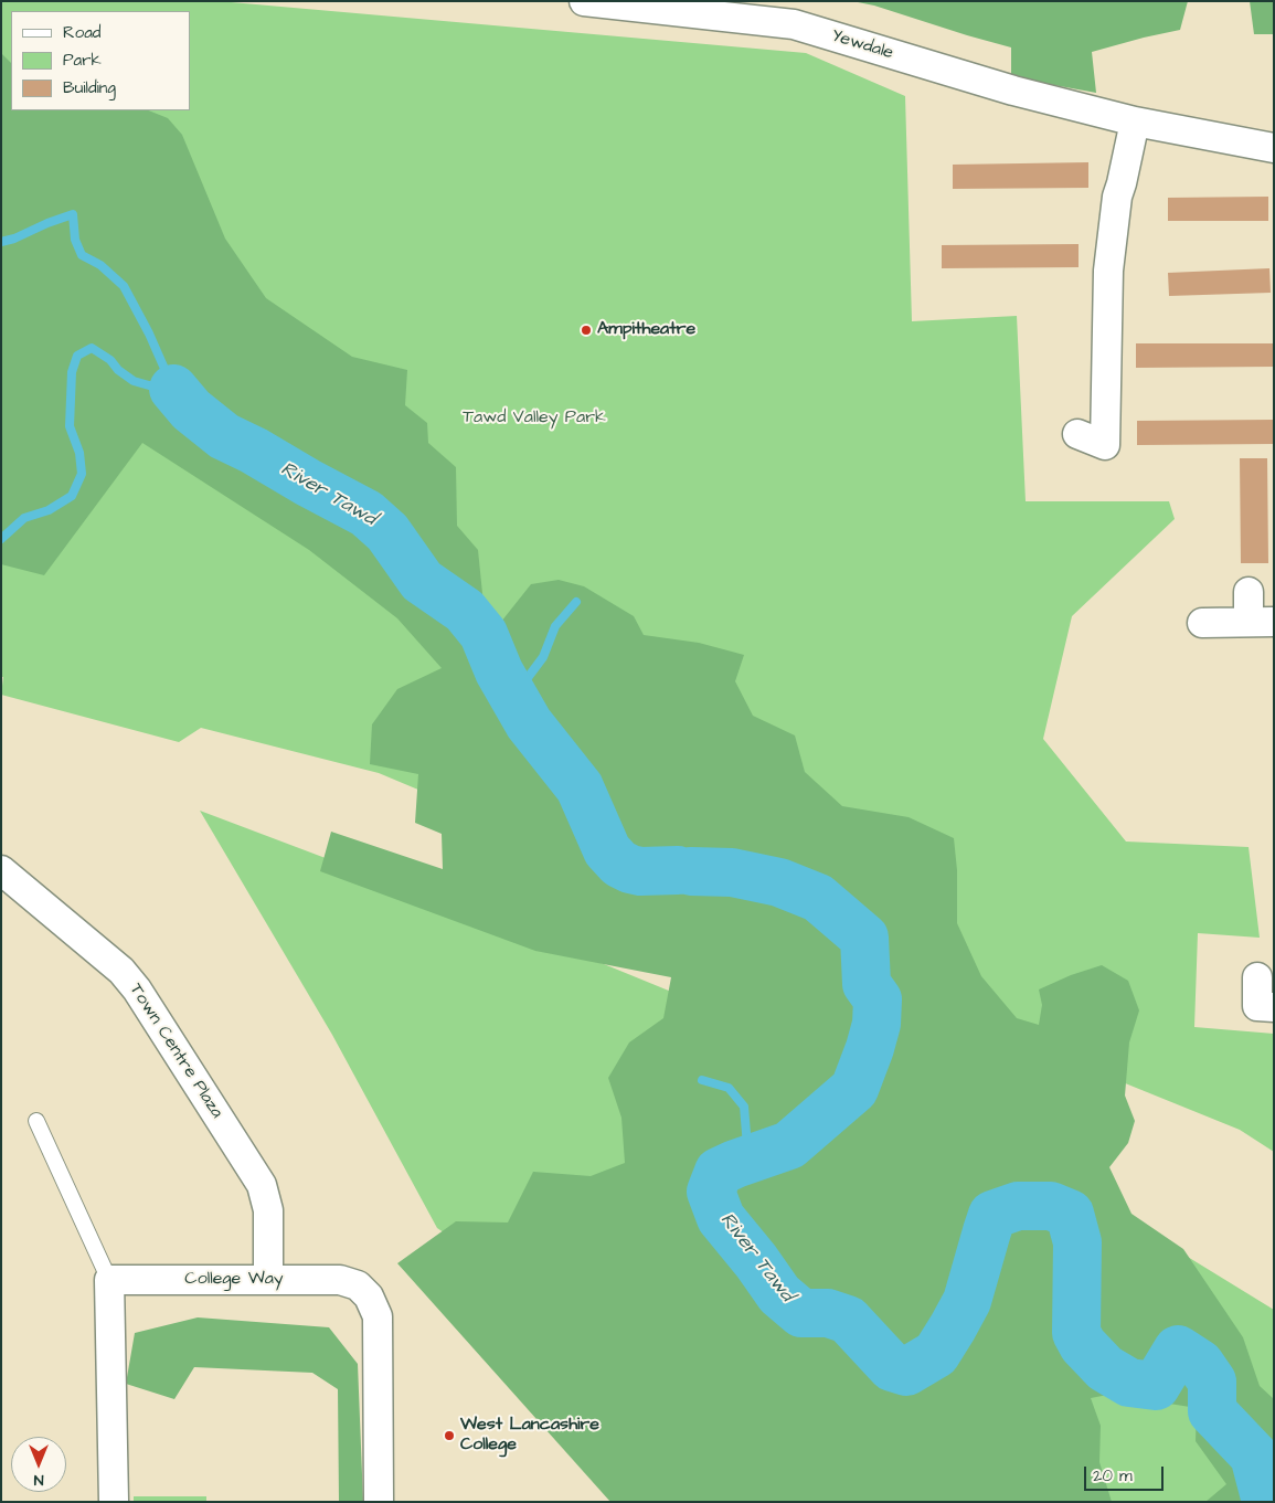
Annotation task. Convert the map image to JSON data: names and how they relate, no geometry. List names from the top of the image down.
{
  "streets": {
    "street": ["Yewdale", "Town Centre Plaza", "College Way"]
  },
  "crossings": [
    ["Town Centre Plaza", "College Way"]
  ],
  "water": ["River Tawd"],
  "parks": ["Tawd Valley Park"],
  "places": ["Ampitheatre", "West Lancashire College"],
  "legend": ["Road", "Park", "Building"],
  "scale_bar": "20 m",
  "north": "bottom"
}
